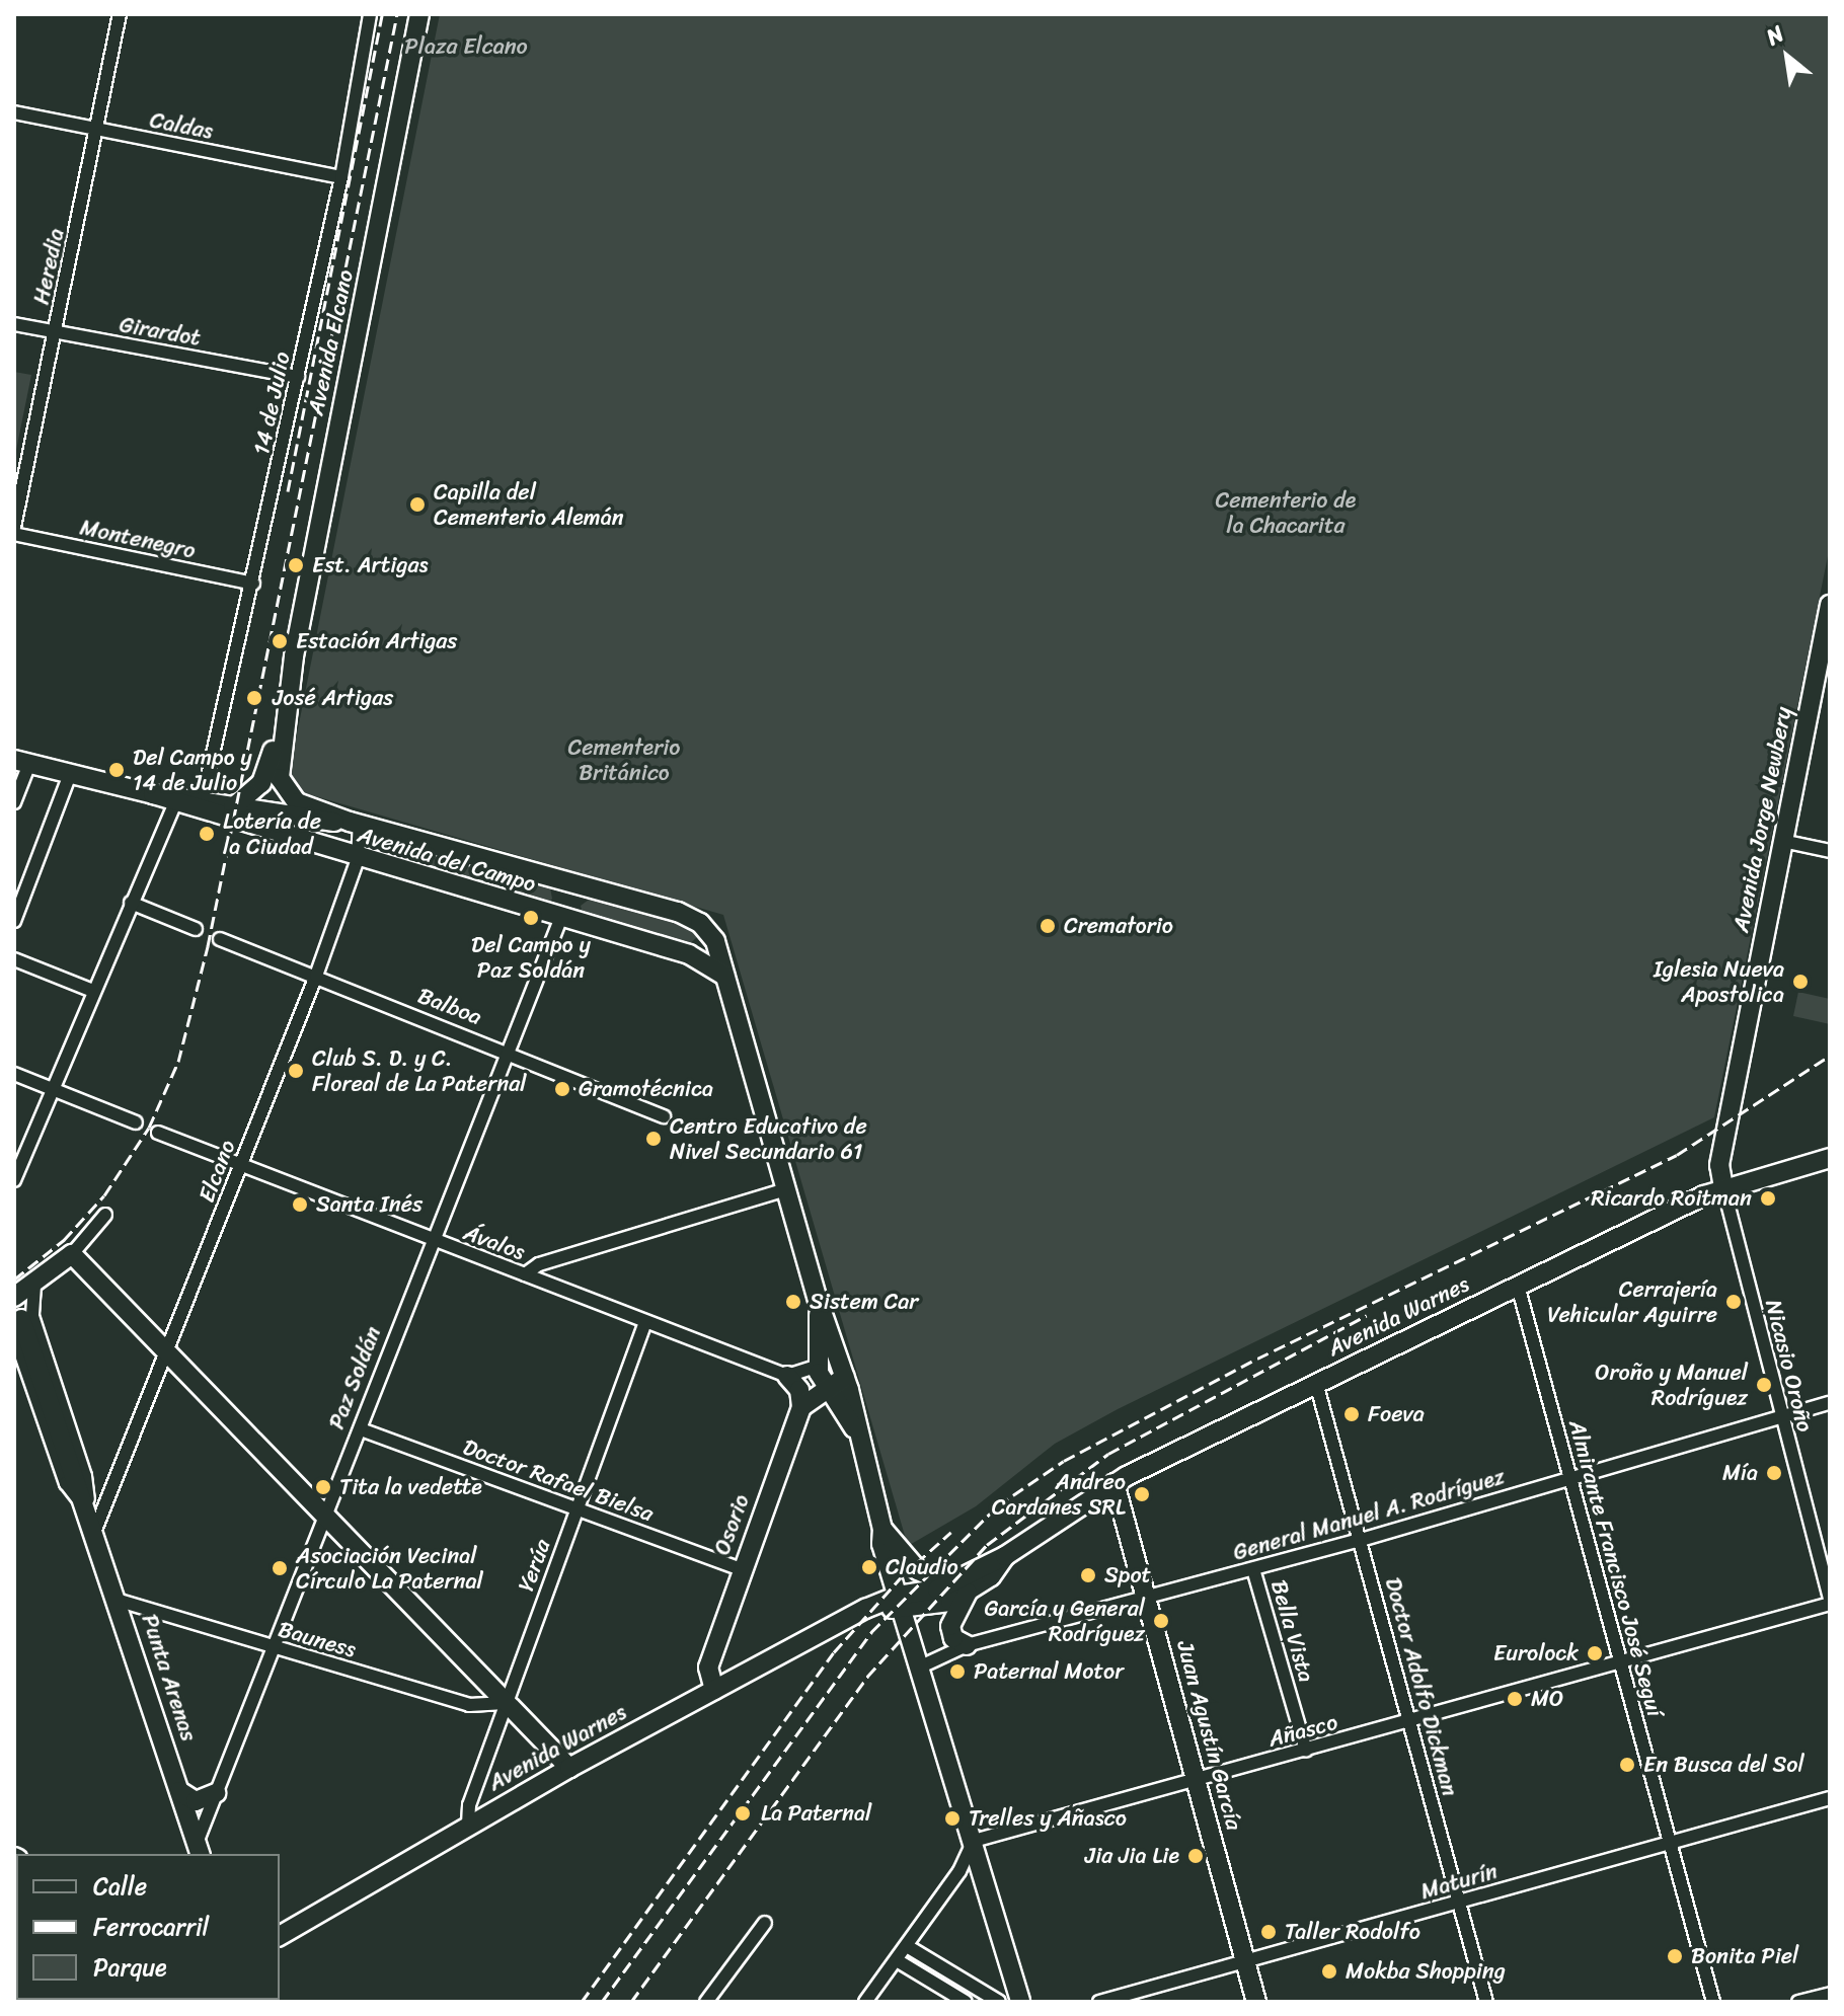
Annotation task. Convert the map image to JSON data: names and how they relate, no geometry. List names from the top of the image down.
{
  "streets": {
    "main road": [
      "Avenida Elcano",
      "Avenida Jorge Newbery",
      "Avenida del Campo",
      "Avenida Warnes",
      "Osorio",
      "Punta Arenas",
      "Juan Agustín García"
    ],
    "street": [
      "Caldas",
      "Heredia",
      "Girardot",
      "14 de Julio",
      "Montenegro",
      "Balboa",
      "Elcano",
      "Ávalos",
      "Nicasio Oroño",
      "Paz Soldán",
      "Doctor Rafael Bielsa",
      "General Manuel A. Rodríguez",
      "Yerúa",
      "Almirante Francisco José Seguí",
      "Bella Vista",
      "Bauness",
      "Doctor Adolfo Dickman",
      "Añasco",
      "Maturín"
    ]
  },
  "crossings": [
    ["Caldas", "Heredia"],
    ["Caldas", "14 de Julio"],
    ["Heredia", "Girardot"],
    ["Girardot", "14 de Julio"],
    ["Avenida Elcano", "Avenida del Campo"],
    ["14 de Julio", "Montenegro"],
    ["14 de Julio", "Avenida del Campo"],
    ["Avenida Jorge Newbery", "Avenida Warnes"],
    ["Avenida Jorge Newbery", "Nicasio Oroño"],
    ["Avenida del Campo", "Elcano"],
    ["Avenida del Campo", "Paz Soldán"],
    ["Balboa", "Elcano"],
    ["Balboa", "Paz Soldán"],
    ["Elcano", "Ávalos"],
    ["Elcano", "Punta Arenas"],
    ["Ávalos", "Paz Soldán"],
    ["Ávalos", "Yerúa"],
    ["Avenida Warnes", "Nicasio Oroño"],
    ["Avenida Warnes", "Osorio"],
    ["Avenida Warnes", "Yerúa"],
    ["Avenida Warnes", "Almirante Francisco José Seguí"],
    ["Avenida Warnes", "Doctor Adolfo Dickman"],
    ["Avenida Warnes", "Juan Agustín García"],
    ["Nicasio Oroño", "General Manuel A. Rodríguez"],
    ["Nicasio Oroño", "Añasco"],
    ["Paz Soldán", "Doctor Rafael Bielsa"],
    ["Paz Soldán", "Bauness"],
    ["Paz Soldán", "Punta Arenas"],
    ["Doctor Rafael Bielsa", "Osorio"],
    ["Doctor Rafael Bielsa", "Yerúa"],
    ["General Manuel A. Rodríguez", "Almirante Francisco José Seguí"],
    ["General Manuel A. Rodríguez", "Bella Vista"],
    ["General Manuel A. Rodríguez", "Doctor Adolfo Dickman"],
    ["General Manuel A. Rodríguez", "Juan Agustín García"],
    ["Yerúa", "Bauness"],
    ["Almirante Francisco José Seguí", "Añasco"],
    ["Almirante Francisco José Seguí", "Maturín"],
    ["Bella Vista", "Añasco"],
    ["Bauness", "Punta Arenas"],
    ["Doctor Adolfo Dickman", "Añasco"],
    ["Doctor Adolfo Dickman", "Maturín"],
    ["Añasco", "Juan Agustín García"],
    ["Juan Agustín García", "Maturín"]
  ],
  "parks": ["Plaza Elcano", "Cementerio de la Chacarita", "Cementerio Británico"],
  "places": [
    "Capilla del Cementerio Alemán",
    "Est. Artigas",
    "Estación Artigas",
    "José Artigas",
    "Del Campo y 14 de Julio",
    "Lotería de la Ciudad",
    "Del Campo y Paz Soldán",
    "Crematorio",
    "Iglesia Nueva Apostolica",
    "Club S. D. y C. Floreal de La Paternal",
    "Gramotécnica",
    "Centro Educativo de Nivel Secundario 61",
    "Ricardo Roitman",
    "Santa Inés",
    "Sistem Car",
    "Cerrajería Vehicular Aguirre",
    "Oroño y Manuel Rodríguez",
    "Foeva",
    "Mía",
    "Tita la vedette",
    "Andreo Cardanes SRL",
    "Claudio",
    "Asociación Vecinal Círculo La Paternal",
    "Spot",
    "García y General Rodríguez",
    "Eurolock",
    "Paternal Motor",
    "MO",
    "En Busca del Sol",
    "La Paternal",
    "Trelles y Añasco",
    "Jia Jia Lie",
    "Taller Rodolfo",
    "Bonita Piel",
    "Mokba Shopping"
  ],
  "legend": ["Calle", "Ferrocarril", "Parque"],
  "north": "top left"
}
